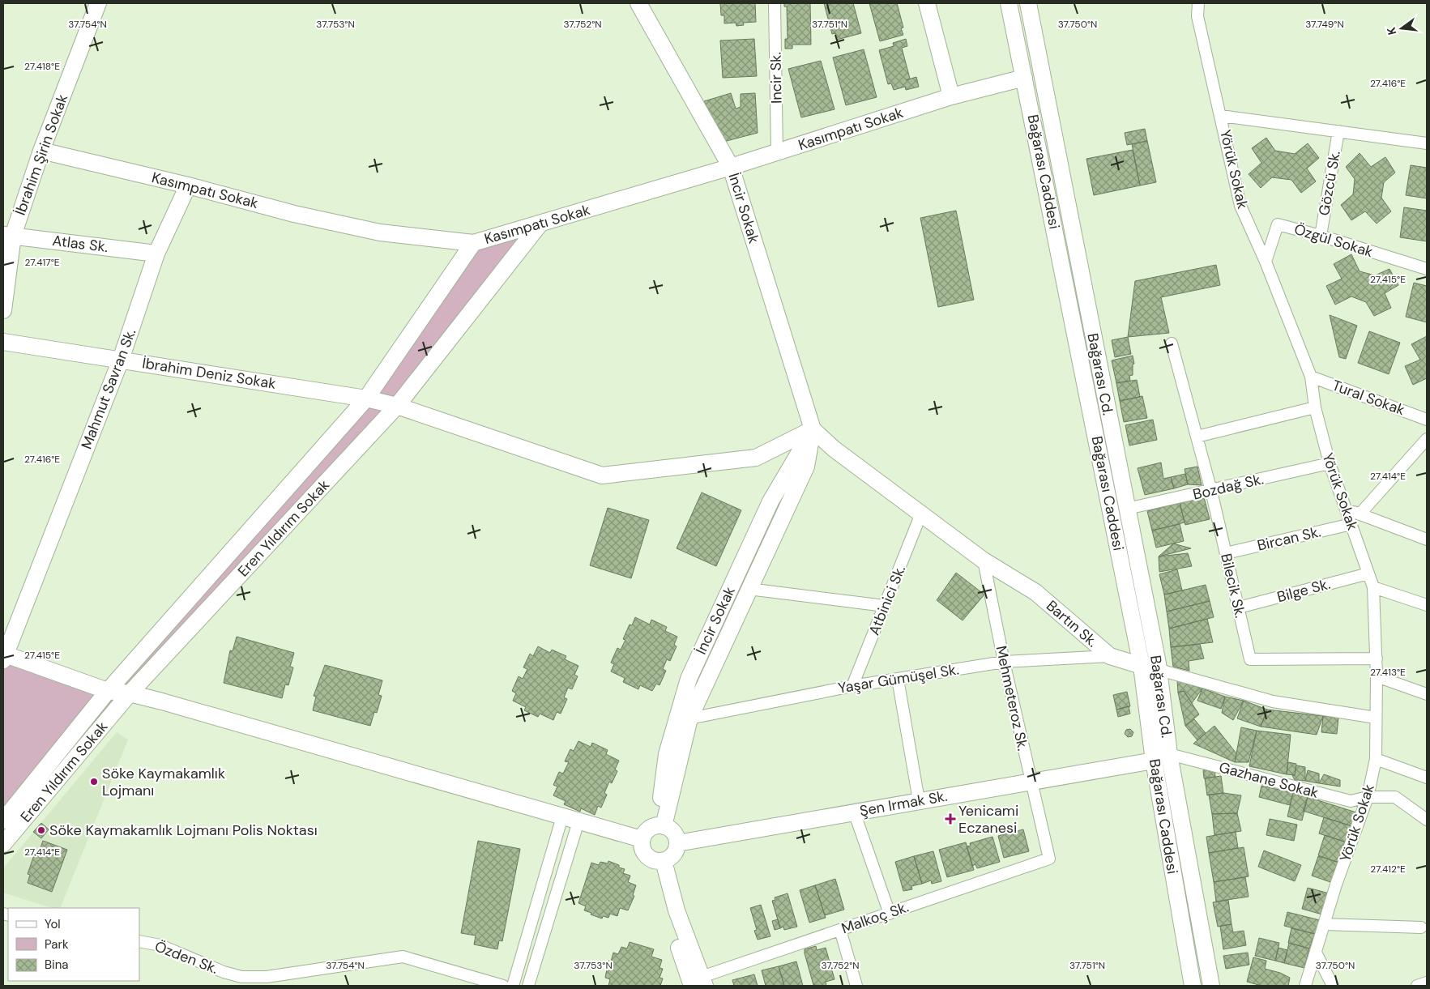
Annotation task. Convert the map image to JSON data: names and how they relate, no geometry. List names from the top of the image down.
{
  "streets": {
    "main road": [
      "Kasımpatı Sokak",
      "İbrahim Şirin Sokak",
      "Bağarası Caddesi",
      "İncir Sokak",
      "Atlas Sk.",
      "İbrahim Deniz Sokak",
      "Bağarası Cd.",
      "Mahmut Savran Sk.",
      "Eren Yıldırım Sokak",
      "Bartın Sk.",
      "Şen Irmak Sk."
    ],
    "street": [
      "Incir Sk.",
      "Yörük Sokak",
      "Gözcü Sk.",
      "Özgül Sokak",
      "Tural Sokak",
      "Bozdağ Sk.",
      "Bircan Sk.",
      "Bilecik Sk.",
      "Bilge Sk.",
      "Atbinici Sk.",
      "Yaşar Gümüşel Sk.",
      "Mehmeteroz Sk.",
      "Gazhane Sokak",
      "Malkoç Sk.",
      "Özden Sk."
    ]
  },
  "crossings": [
    ["Incir Sk.", "Kasımpatı Sokak"],
    ["Kasımpatı Sokak", "İbrahim Şirin Sokak"],
    ["Kasımpatı Sokak", "Bağarası Caddesi"],
    ["Kasımpatı Sokak", "İncir Sokak"],
    ["Kasımpatı Sokak", "Mahmut Savran Sk."],
    ["Kasımpatı Sokak", "Eren Yıldırım Sokak"],
    ["İbrahim Şirin Sokak", "Atlas Sk."],
    ["Yörük Sokak", "Özgül Sokak"],
    ["Yörük Sokak", "Tural Sokak"],
    ["Yörük Sokak", "Bozdağ Sk."],
    ["Yörük Sokak", "Bircan Sk."],
    ["Yörük Sokak", "Bilecik Sk."],
    ["Yörük Sokak", "Bilge Sk."],
    ["Yörük Sokak", "Bartın Sk."],
    ["Yörük Sokak", "Gazhane Sokak"],
    ["Bağarası Caddesi", "Bartın Sk."],
    ["Bağarası Caddesi", "Şen Irmak Sk."],
    ["Gözcü Sk.", "Özgül Sokak"],
    ["İncir Sokak", "İbrahim Deniz Sokak"],
    ["İncir Sokak", "Bartın Sk."],
    ["İncir Sokak", "Yaşar Gümüşel Sk."],
    ["İncir Sokak", "Şen Irmak Sk."],
    ["Atlas Sk.", "Mahmut Savran Sk."],
    ["İbrahim Deniz Sokak", "Mahmut Savran Sk."],
    ["İbrahim Deniz Sokak", "Eren Yıldırım Sokak"],
    ["İbrahim Deniz Sokak", "Bartın Sk."],
    ["Bağarası Cd.", "Bozdağ Sk."],
    ["Bağarası Cd.", "Bartın Sk."],
    ["Bağarası Cd.", "Gazhane Sokak"],
    ["Bozdağ Sk.", "Bilecik Sk."],
    ["Bircan Sk.", "Bilecik Sk."],
    ["Bilecik Sk.", "Bilge Sk."],
    ["Atbinici Sk.", "Bartın Sk."],
    ["Atbinici Sk.", "Yaşar Gümüşel Sk."],
    ["Bartın Sk.", "Yaşar Gümüşel Sk."],
    ["Bartın Sk.", "Mehmeteroz Sk."],
    ["Yaşar Gümüşel Sk.", "Mehmeteroz Sk."],
    ["Mehmeteroz Sk.", "Şen Irmak Sk."],
    ["Mehmeteroz Sk.", "Malkoç Sk."]
  ],
  "places": {
    "other": ["Söke Kaymakamlık Lojmanı", "Söke Kaymakamlık Lojmanı Polis Noktası"],
    "health": ["Yenicami Eczanesi"]
  },
  "legend": ["Yol", "Park", "Bina"],
  "north": "left",
  "coordinates": [
    "37.754°N",
    "37.753°N",
    "37.752°N",
    "37.751°N",
    "37.750°N",
    "37.749°N",
    "27.418°E",
    "27.416°E",
    "27.417°E",
    "27.415°E",
    "27.414°E",
    "27.413°E",
    "27.412°E"
  ]
}
